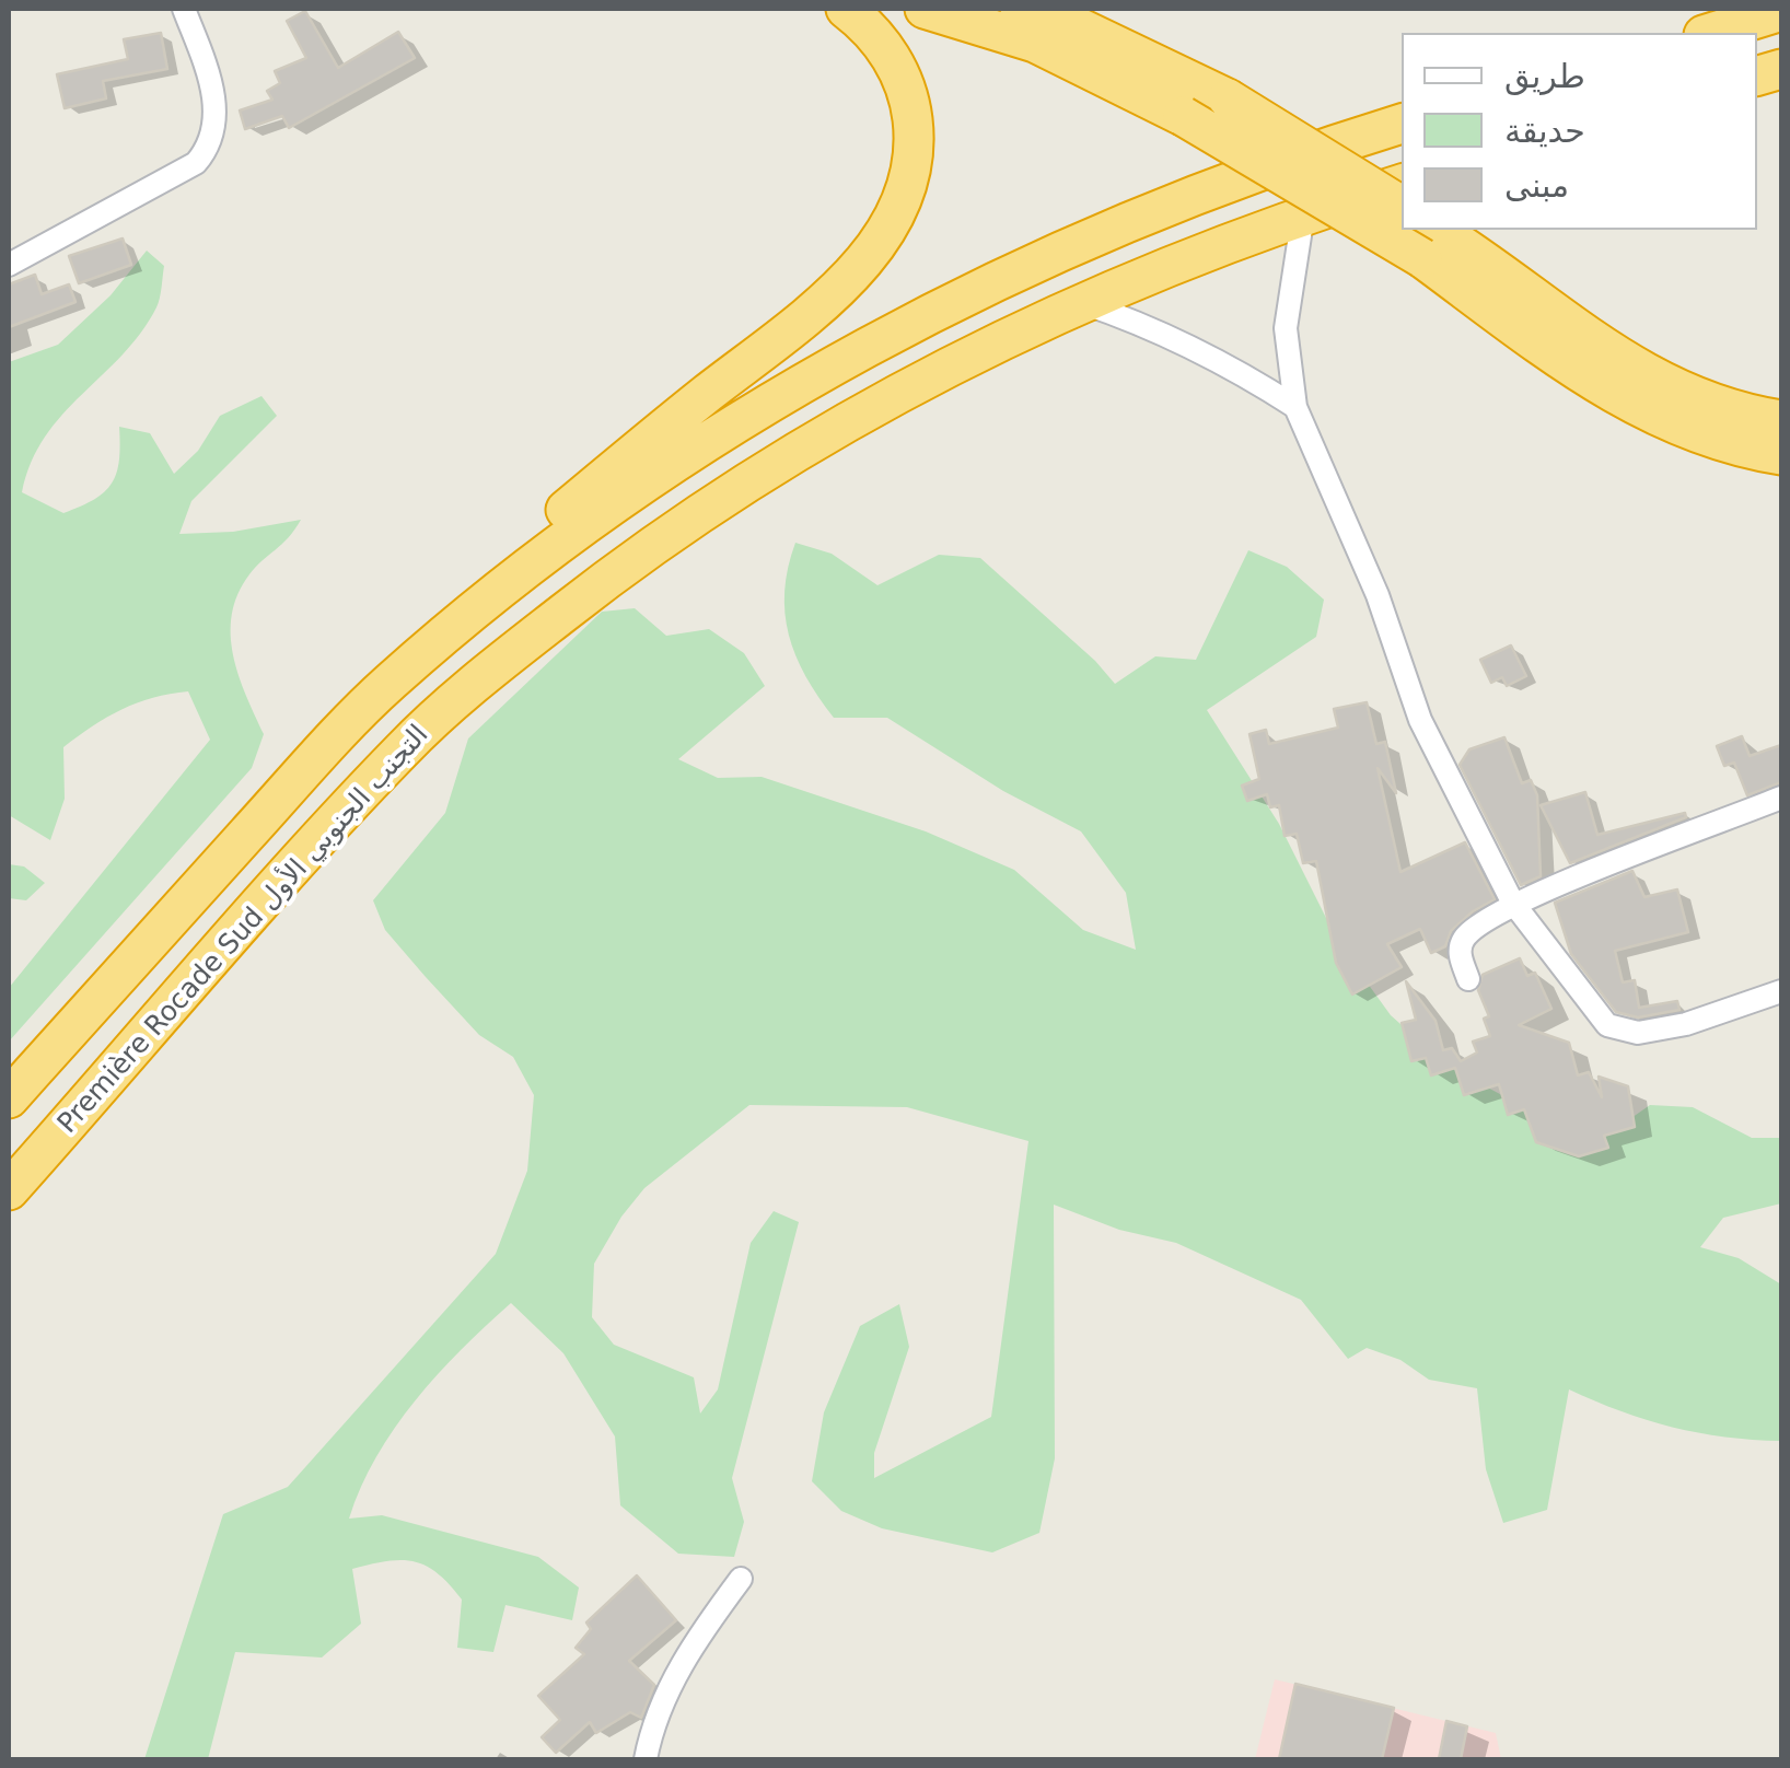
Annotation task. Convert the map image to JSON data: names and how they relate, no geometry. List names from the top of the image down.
{
  "streets": {
    "highway": ["Première Rocade Sud التجنب الجنوبي الأول"]
  },
  "legend": ["طريق", "حديقة", "مبنى"]
}
